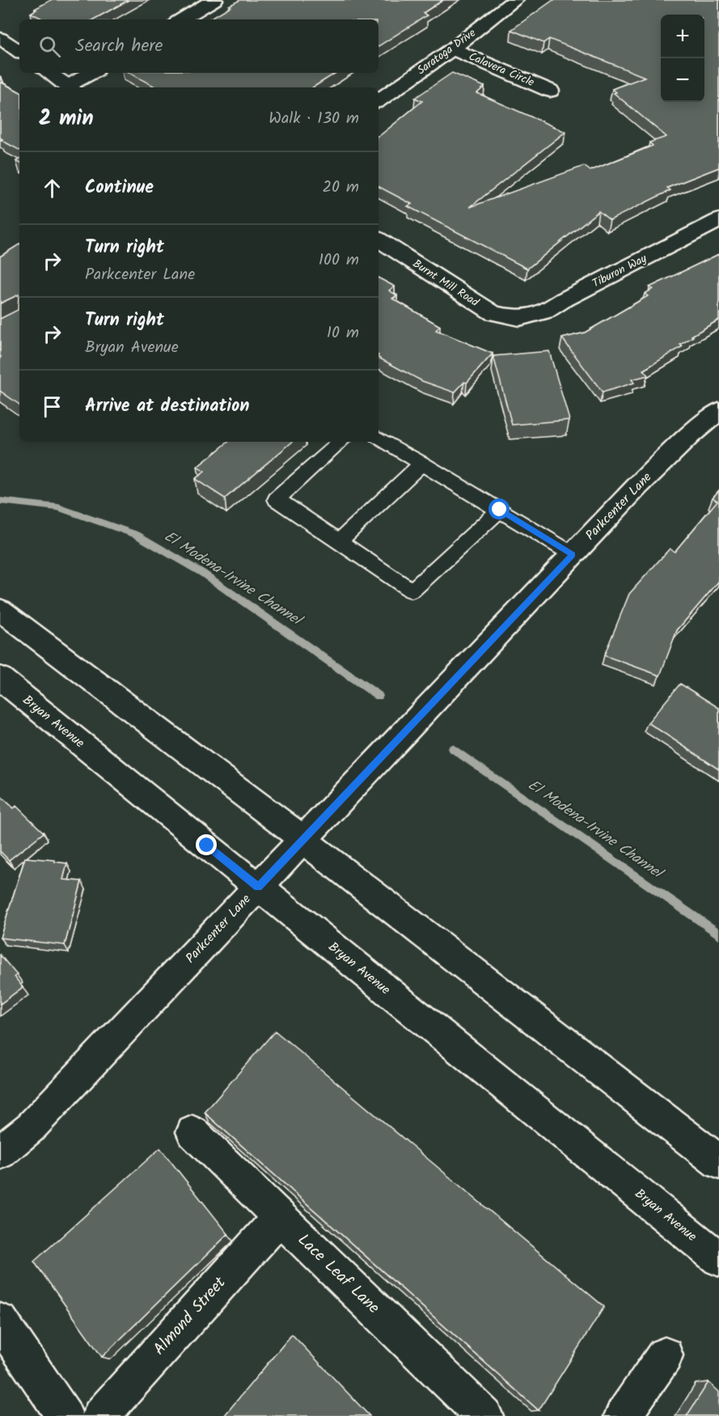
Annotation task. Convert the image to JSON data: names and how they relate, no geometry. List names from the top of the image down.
{
  "streets": {
    "street": [
      "Saratoga Drive",
      "Calavera Circle",
      "Tiburon Way",
      "Burnt Mill Road",
      "Parkcenter Lane",
      "Bryan Avenue",
      "Lace Leaf Lane",
      "Almond Street"
    ]
  },
  "crossings": [
    ["Saratoga Drive", "Calavera Circle"],
    ["Tiburon Way", "Burnt Mill Road"],
    ["Parkcenter Lane", "Bryan Avenue"],
    ["Lace Leaf Lane", "Almond Street"]
  ],
  "water": ["El Modena-Irvine Channel"],
  "page": {
    "map_buttons": ["+", "−"],
    "search": "Search here",
    "heading": ["2 min", "Walk · 130 m"],
    "list": [
      ["Continue", "20 m"],
      ["Turn right", "Parkcenter Lane", "100 m"],
      ["Turn right", "Bryan Avenue", "10 m"],
      "Arrive at destination"
    ]
  }
}
